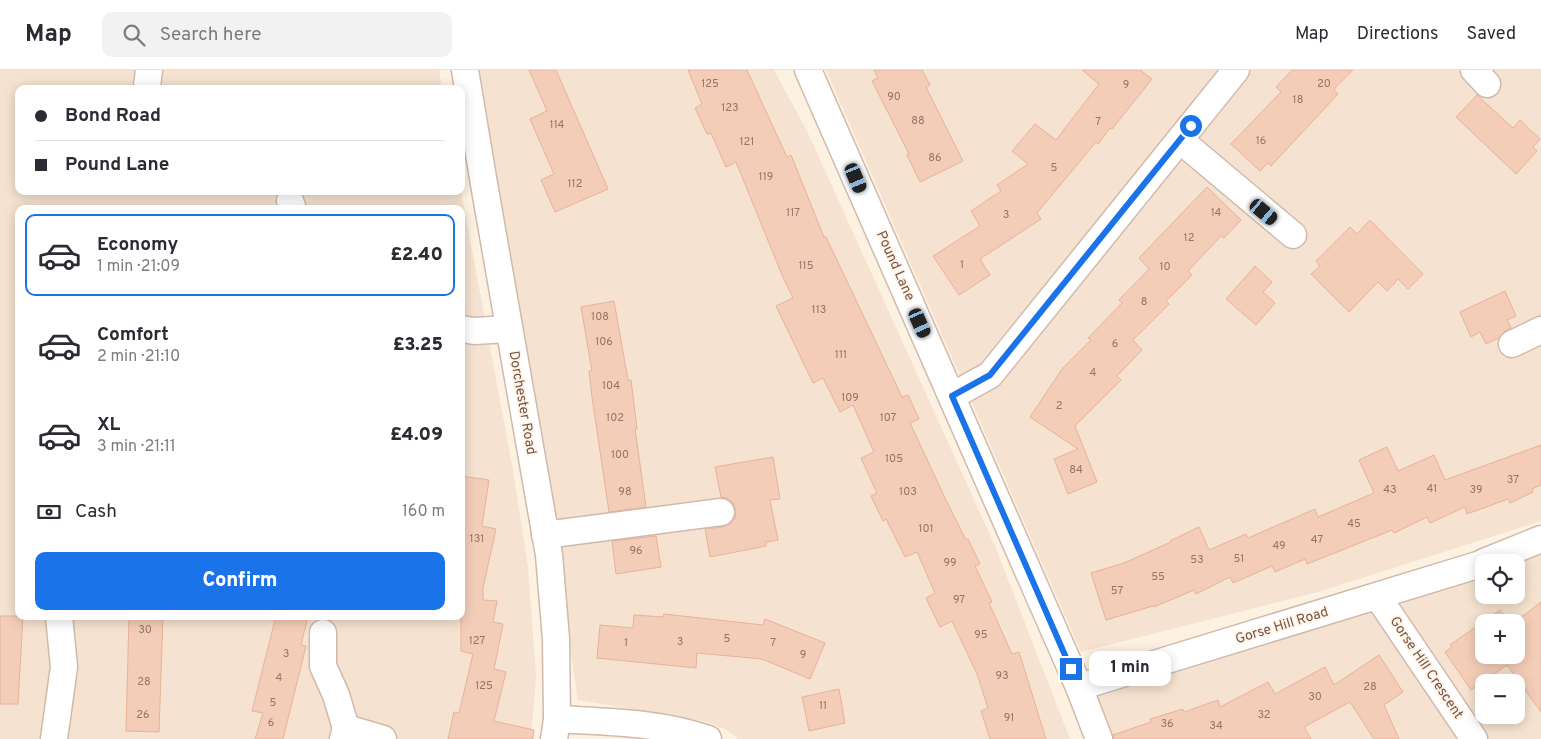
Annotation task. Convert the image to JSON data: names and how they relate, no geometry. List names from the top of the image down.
{
  "streets": {
    "street": [
      "Pound Lane",
      "Dorchester Road",
      "Gorse Hill Road",
      "Gorse Hill Crescent"
    ]
  },
  "crossings": [
    ["Pound Lane", "Gorse Hill Road"],
    ["Gorse Hill Road", "Gorse Hill Crescent"]
  ],
  "house_numbers": [
    "125",
    "20",
    "9",
    "90",
    "18",
    "123",
    "88",
    "7",
    "114",
    "16",
    "121",
    "86",
    "5",
    "119",
    "112",
    "117",
    "14",
    "3",
    "12",
    "1",
    "115",
    "10",
    "8",
    "113",
    "108",
    "106",
    "6",
    "111",
    "4",
    "104",
    "109",
    "2",
    "102",
    "107",
    "100",
    "105",
    "84",
    "37",
    "41",
    "43",
    "39",
    "98",
    "103",
    "45",
    "101",
    "131",
    "47",
    "49",
    "96",
    "51",
    "53",
    "99",
    "55",
    "57",
    "97",
    "30",
    "95",
    "5",
    "127",
    "3",
    "1",
    "7",
    "3",
    "9",
    "93",
    "4",
    "28",
    "125",
    "28",
    "30",
    "5",
    "11",
    "26",
    "32",
    "91",
    "6",
    "36",
    "34"
  ],
  "page": {
    "header": "Map",
    "search": "Search here",
    "nav": ["Map", "Directions", "Saved"],
    "banner": ["Bond Road", "Pound Lane"],
    "list": [
      {
        "name": "Economy",
        "note": "1 min · 21:09",
        "value": "£2.40"
      },
      {
        "name": "Comfort",
        "note": "2 min · 21:10",
        "value": "£3.25"
      },
      {
        "name": "XL",
        "note": "3 min · 21:11",
        "value": "£4.09"
      }
    ],
    "pay": ["Cash", "160 m"],
    "buttons": "Confirm",
    "map_buttons": ["+", "−"],
    "bubble": "1 min"
  }
}
